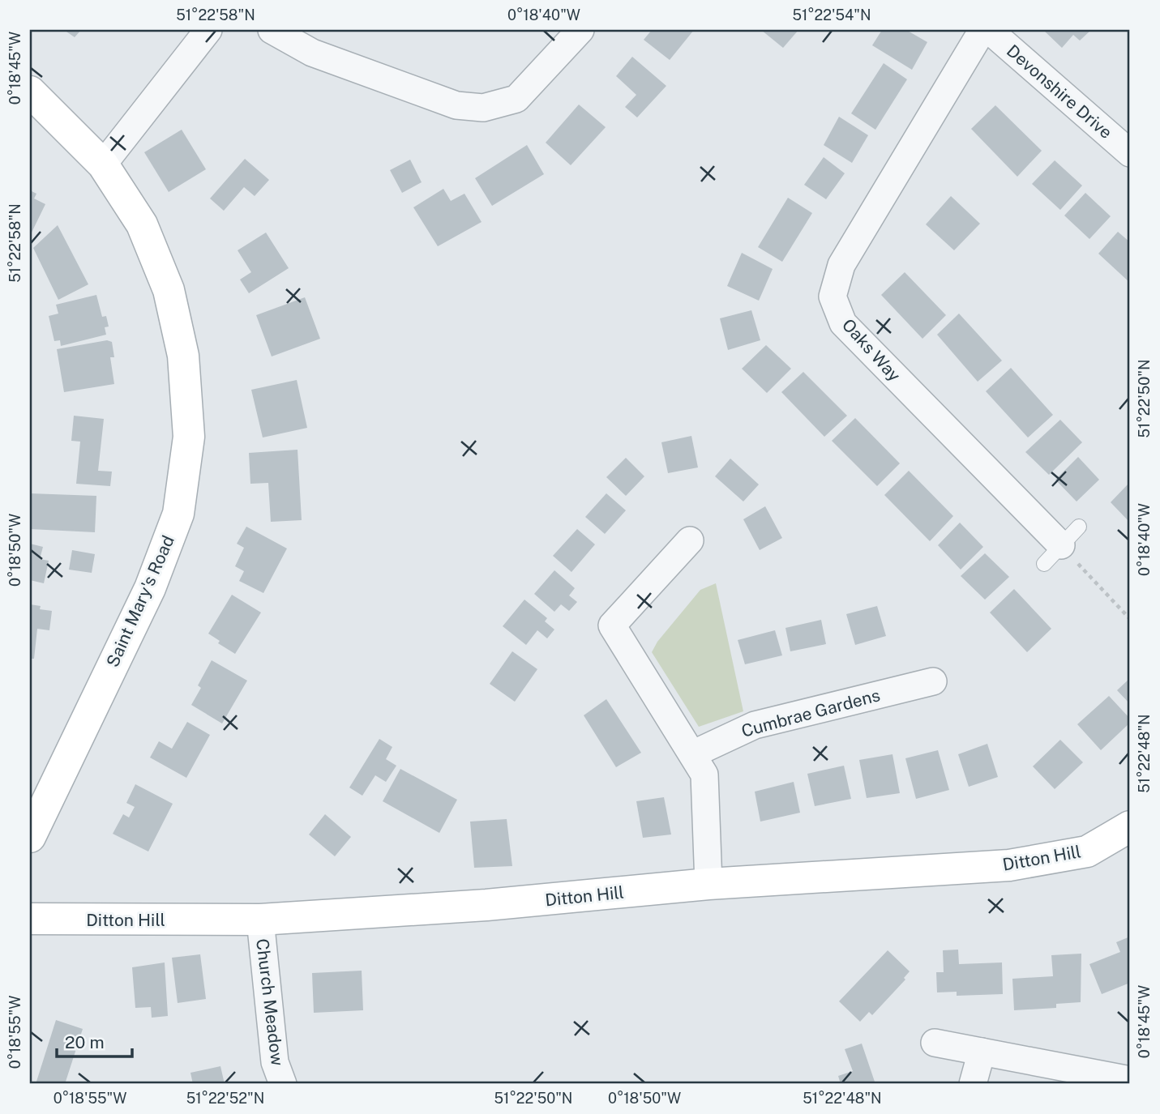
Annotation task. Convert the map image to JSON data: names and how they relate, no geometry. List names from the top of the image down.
{
  "streets": {
    "street": [
      "Devonshire Drive",
      "Oaks Way",
      "Saint Mary's Road",
      "Cumbrae Gardens",
      "Ditton Hill",
      "Church Meadow"
    ]
  },
  "crossings": [
    ["Ditton Hill", "Church Meadow"]
  ],
  "scale_bar": "20 m",
  "coordinates": [
    "51°22'58\"N",
    "0°18'40\"W",
    "51°22'54\"N",
    "0°18'45\"W",
    "51°22'50\"N",
    "0°18'50\"W",
    "51°22'48\"N",
    "0°18'55\"W",
    "51°22'52\"N"
  ]
}
